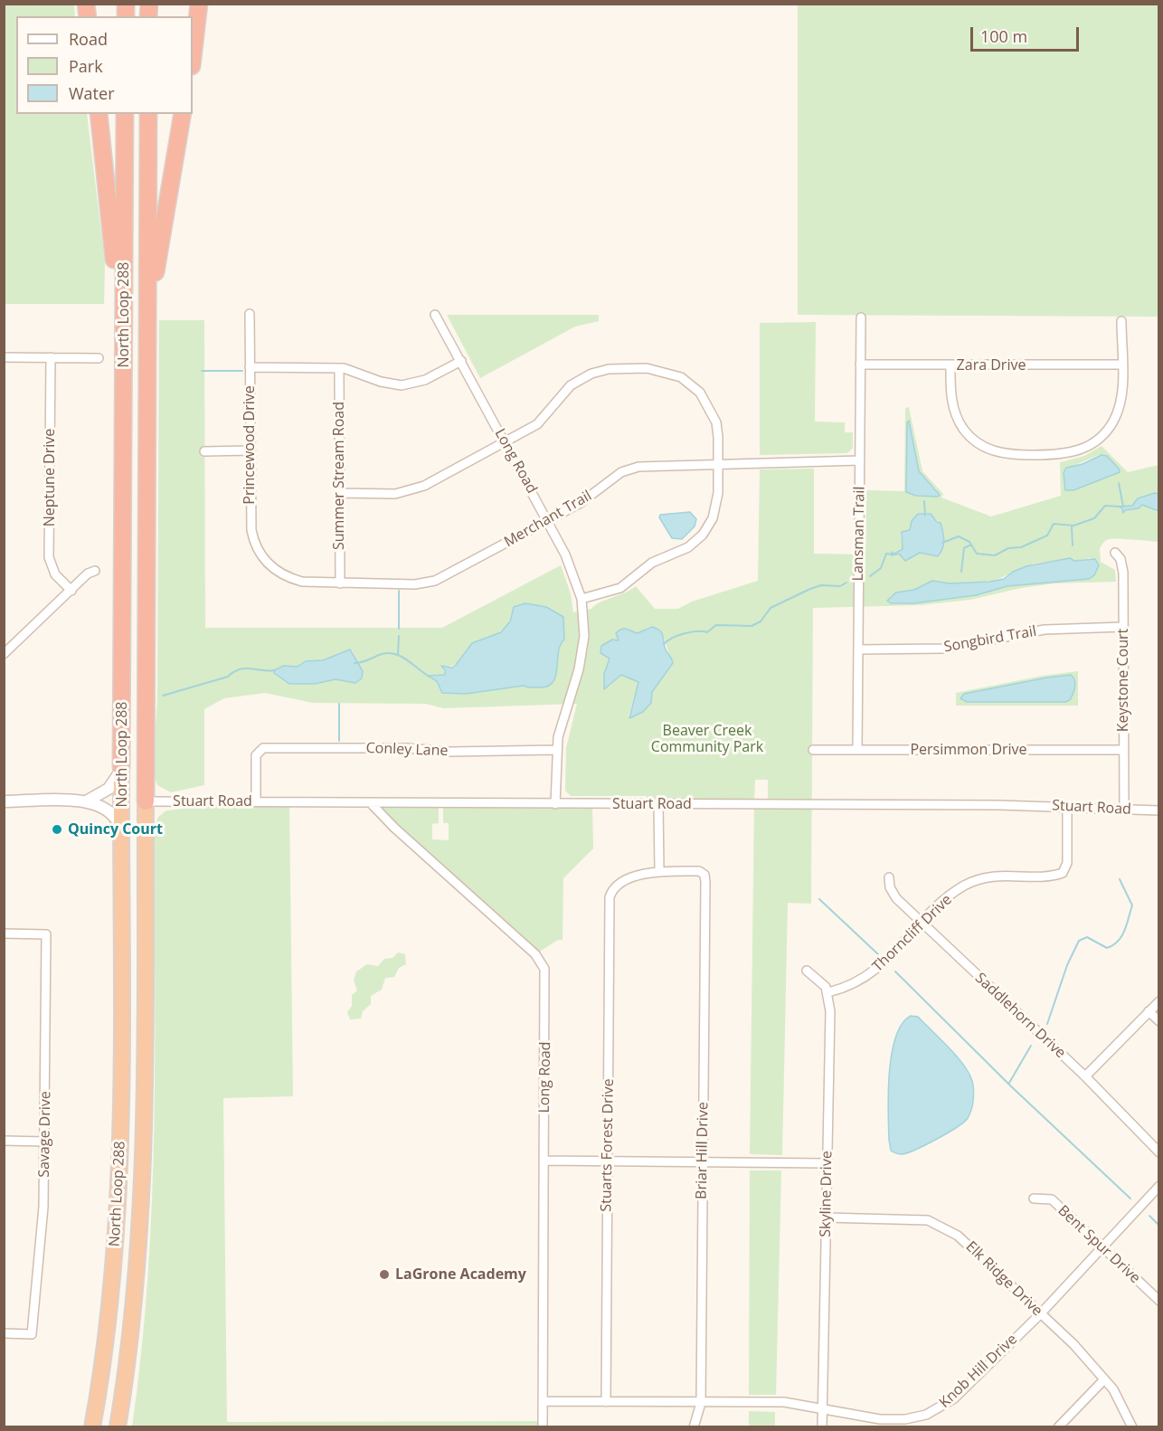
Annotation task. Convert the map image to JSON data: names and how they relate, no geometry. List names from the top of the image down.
{
  "streets": {
    "highway": ["North Loop 288"],
    "street": [
      "Zara Drive",
      "Princewood Drive",
      "Long Road",
      "Summer Stream Road",
      "Neptune Drive",
      "Merchant Trail",
      "Lansman Trail",
      "Songbird Trail",
      "Keystone Court",
      "Conley Lane",
      "Persimmon Drive",
      "Stuart Road",
      "Thorncliff Drive",
      "Saddlehorn Drive",
      "Savage Drive",
      "Stuarts Forest Drive",
      "Briar Hill Drive",
      "Skyline Drive",
      "Bent Spur Drive",
      "Elk Ridge Drive",
      "Knob Hill Drive"
    ]
  },
  "crossings": [
    ["North Loop 288", "Stuart Road"],
    ["Zara Drive", "Lansman Trail"],
    ["Princewood Drive", "Merchant Trail"],
    ["Long Road", "Merchant Trail"],
    ["Long Road", "Conley Lane"],
    ["Long Road", "Stuart Road"],
    ["Long Road", "Knob Hill Drive"],
    ["Summer Stream Road", "Merchant Trail"],
    ["Merchant Trail", "Lansman Trail"],
    ["Lansman Trail", "Songbird Trail"],
    ["Lansman Trail", "Persimmon Drive"],
    ["Songbird Trail", "Keystone Court"],
    ["Keystone Court", "Persimmon Drive"],
    ["Keystone Court", "Stuart Road"],
    ["Conley Lane", "Stuart Road"],
    ["Stuart Road", "Thorncliff Drive"],
    ["Thorncliff Drive", "Saddlehorn Drive"],
    ["Thorncliff Drive", "Skyline Drive"],
    ["Stuarts Forest Drive", "Briar Hill Drive"],
    ["Stuarts Forest Drive", "Knob Hill Drive"],
    ["Briar Hill Drive", "Knob Hill Drive"],
    ["Skyline Drive", "Elk Ridge Drive"],
    ["Skyline Drive", "Knob Hill Drive"],
    ["Bent Spur Drive", "Knob Hill Drive"],
    ["Elk Ridge Drive", "Knob Hill Drive"]
  ],
  "parks": ["Beaver Creek Community Park"],
  "places": ["Quincy Court", "LaGrone Academy"],
  "legend": ["Road", "Park", "Water"],
  "scale_bar": "100 m"
}
